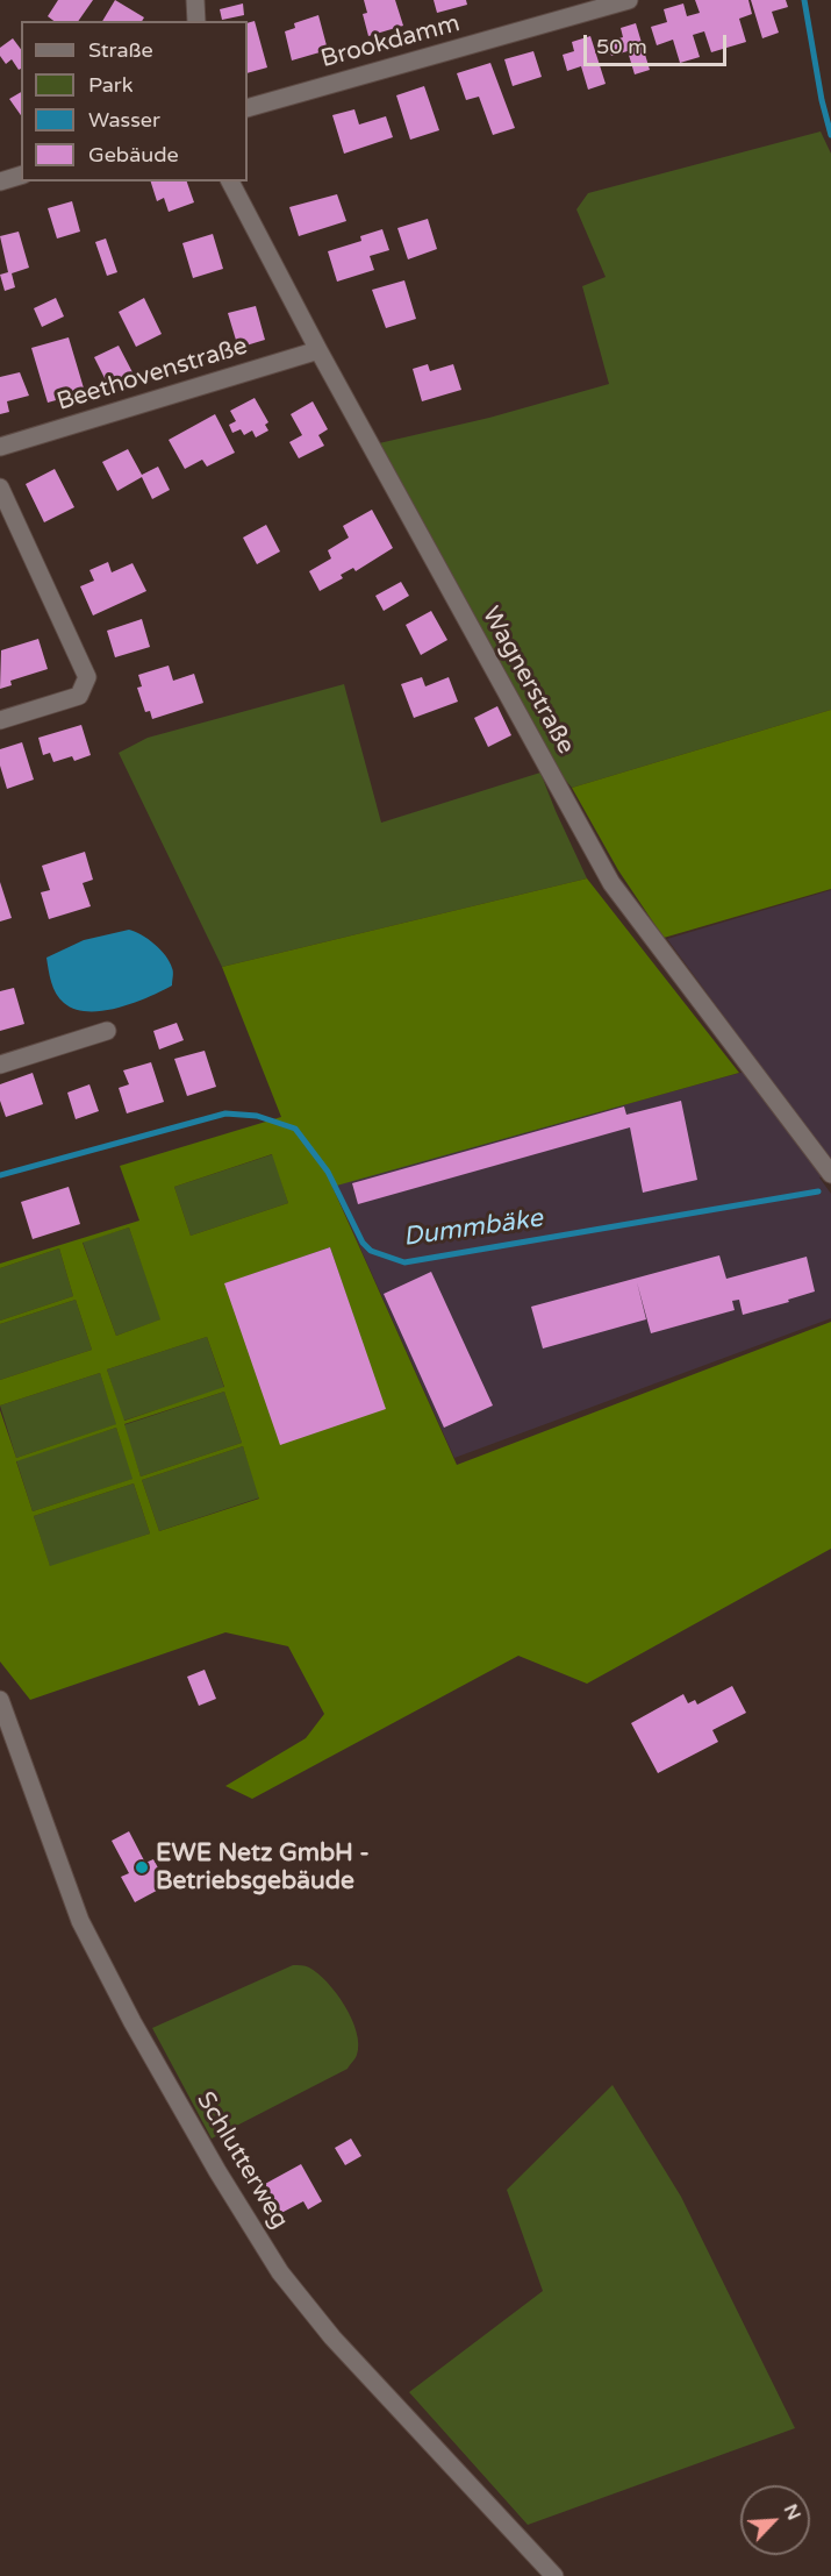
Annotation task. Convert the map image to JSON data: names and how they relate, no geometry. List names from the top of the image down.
{
  "streets": {
    "street": [
      "Brookdamm",
      "Beethovenstraße",
      "Wagnerstraße",
      "Schlutterweg"
    ]
  },
  "crossings": [
    ["Beethovenstraße", "Wagnerstraße"]
  ],
  "water": ["Dummbäke"],
  "places": ["EWE Netz GmbH - Betriebsgebäude"],
  "legend": [
    "Straße",
    "Park",
    "Wasser",
    "Gebäude"
  ],
  "scale_bar": "50 m",
  "north": "top right"
}
